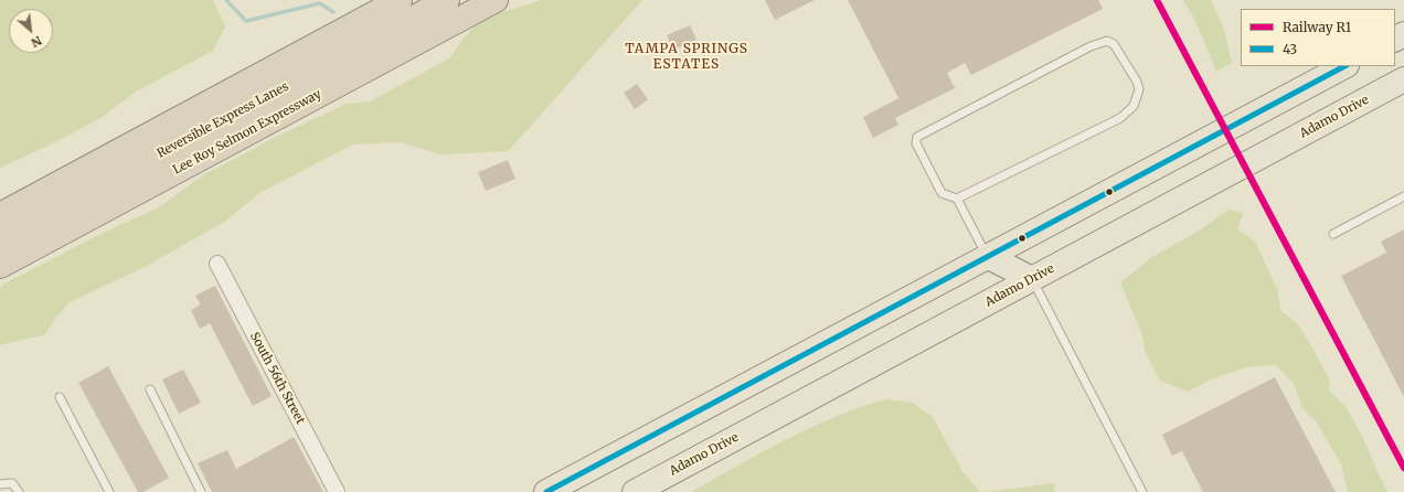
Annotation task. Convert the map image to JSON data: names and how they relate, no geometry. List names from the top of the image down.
{
  "streets": {
    "highway": ["Reversible Express Lanes", "Lee Roy Selmon Expressway"],
    "main road": ["Adamo Drive"],
    "street": ["South 56th Street"]
  },
  "districts": ["TAMPA SPRINGS ESTATES"],
  "lines": ["rail line R1", "transit line 43"],
  "legend": ["Railway R1", "43"],
  "north": "bottom right"
}
